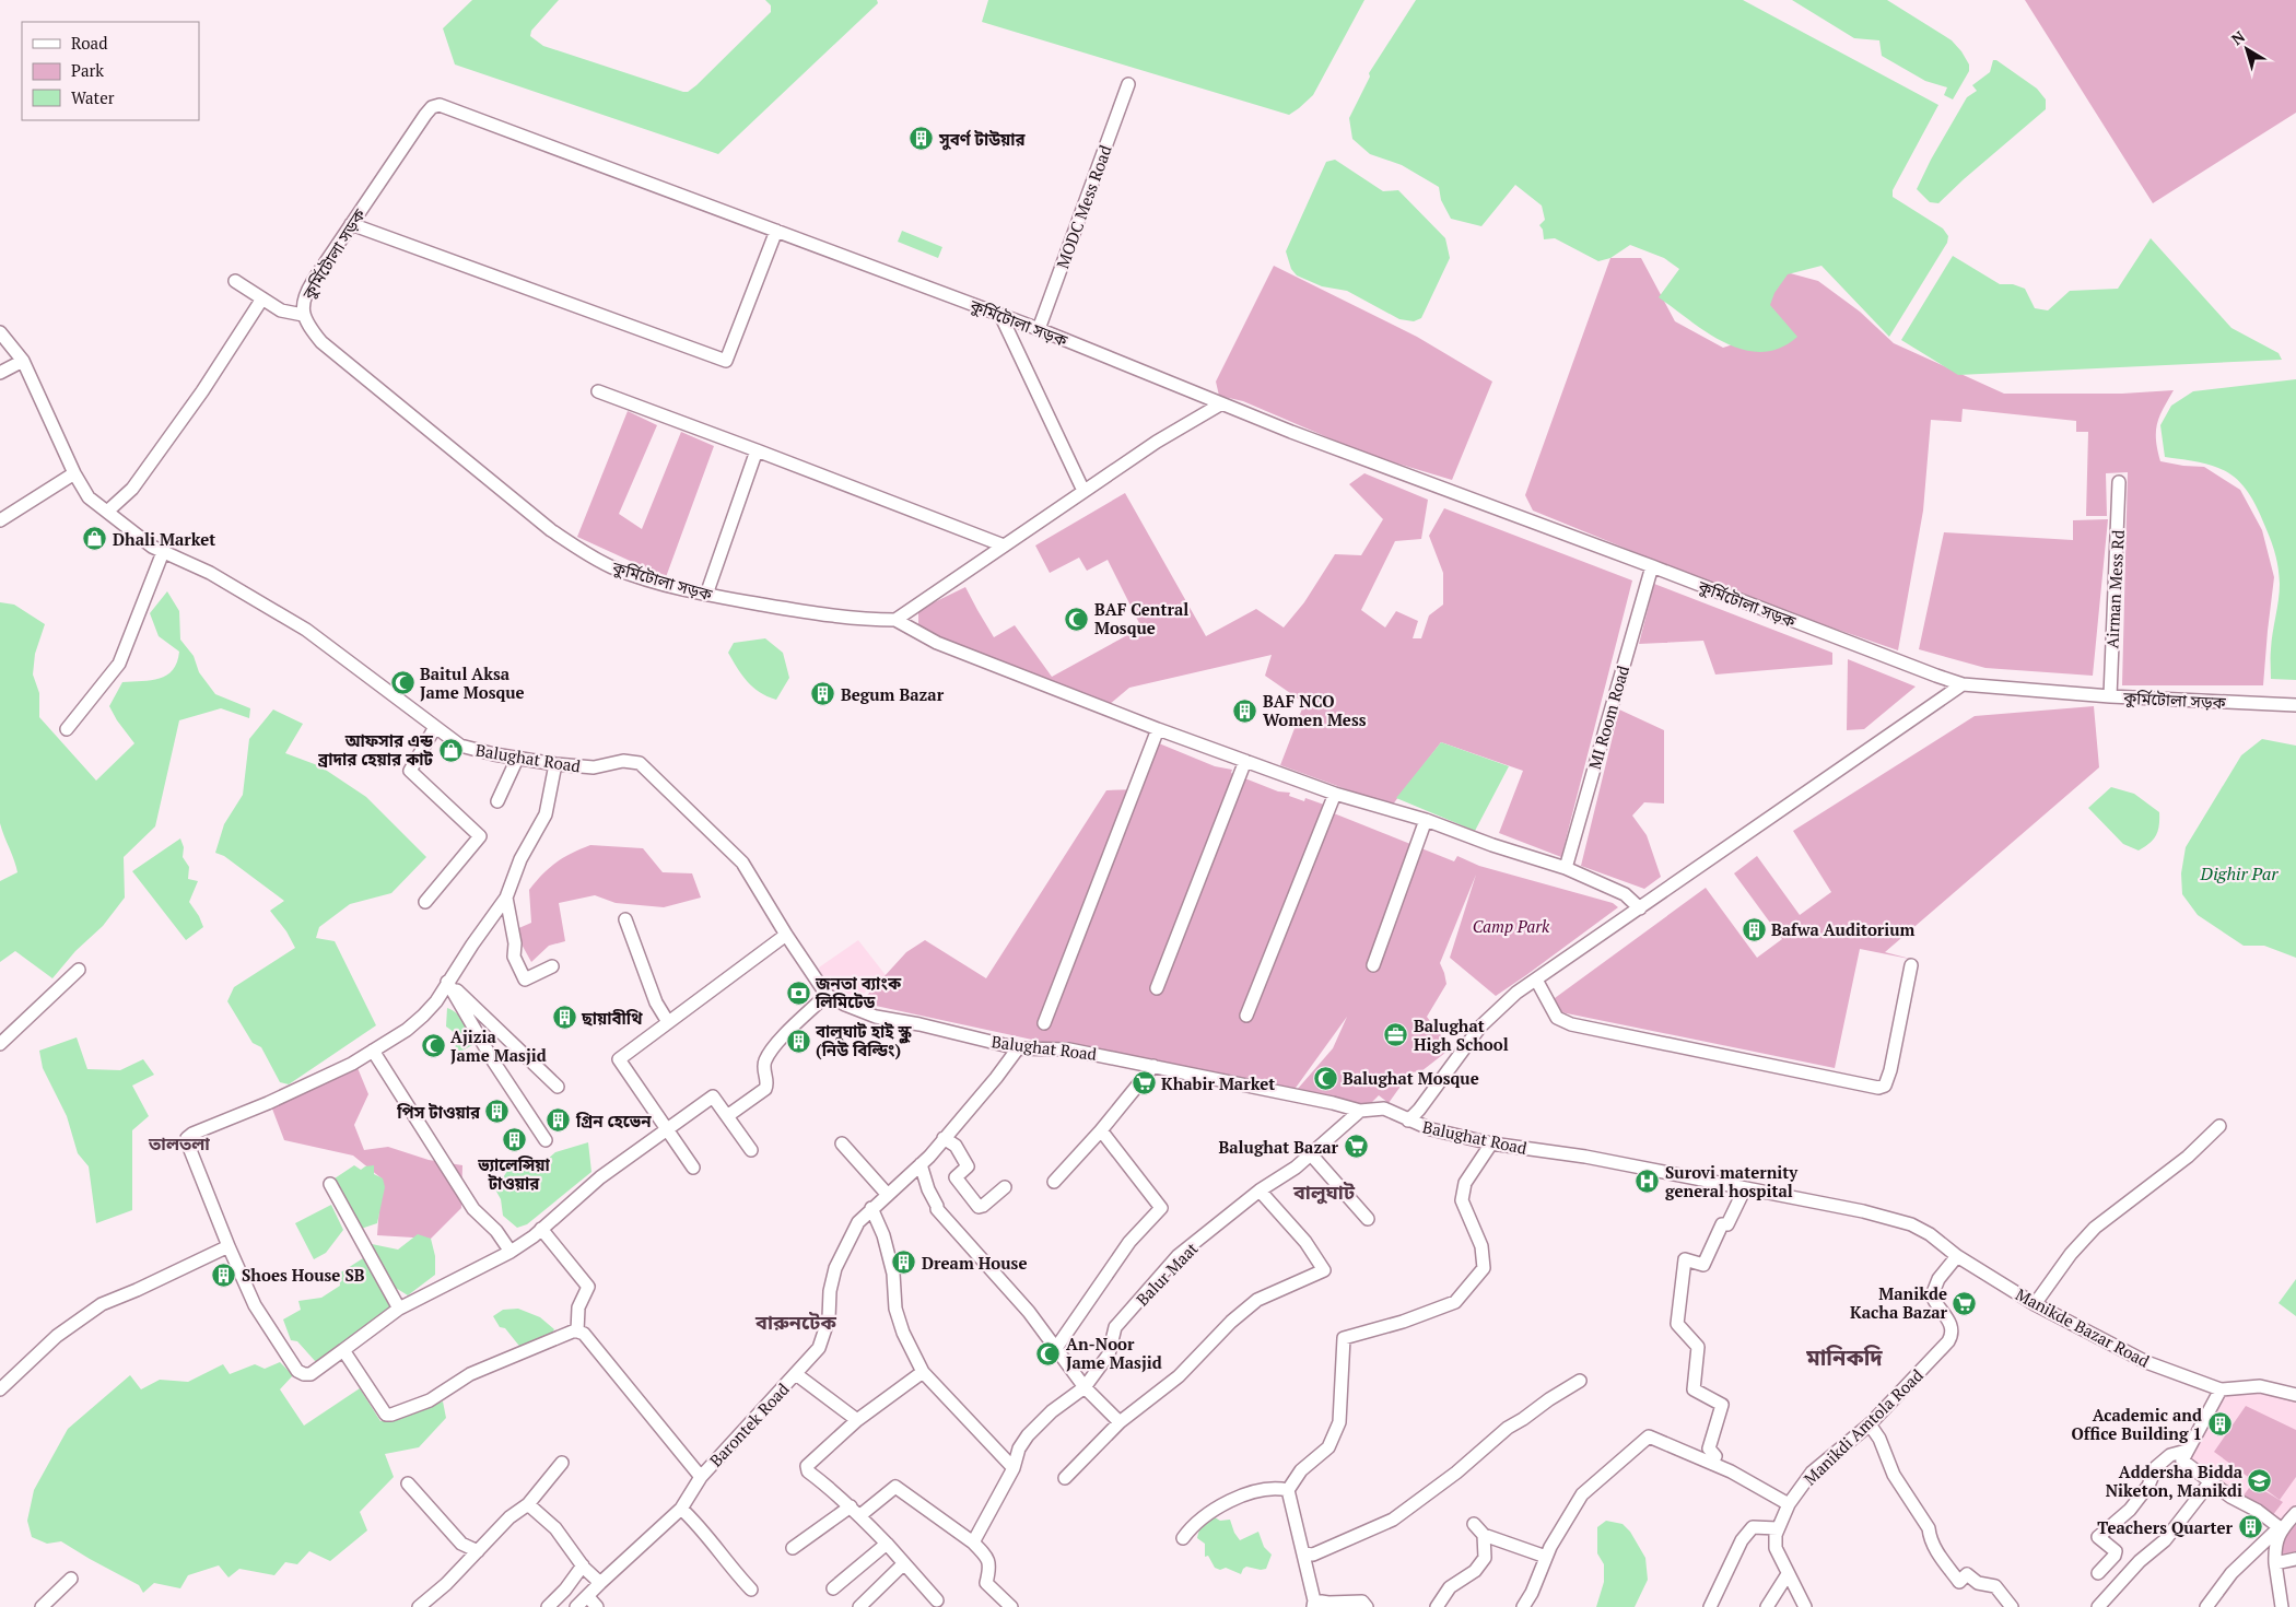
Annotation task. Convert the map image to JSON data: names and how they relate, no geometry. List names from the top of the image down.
{
  "streets": {
    "street": [
      "MODC Mess Road",
      "কুর্মিটোলা সড়ক",
      "Airman Mess Rd",
      "MI Room Road",
      "Balughat Road",
      "Balur Maat",
      "Manikde Bazar Road",
      "Barontek Road",
      "Manikdi Amtola Road"
    ]
  },
  "crossings": [
    ["MODC Mess Road", "কুর্মিটোলা সড়ক"],
    ["কুর্মিটোলা সড়ক", "Airman Mess Rd"],
    ["কুর্মিটোলা সড়ক", "MI Room Road"],
    ["Balughat Road", "Balur Maat"],
    ["Balughat Road", "Manikde Bazar Road"],
    ["Balughat Road", "Barontek Road"],
    ["Balughat Road", "Manikdi Amtola Road"],
    ["Manikde Bazar Road", "Manikdi Amtola Road"]
  ],
  "districts": [
    "তালতলা",
    "বালুঘাট",
    "বারুনটেক",
    "মানিকদি"
  ],
  "water": ["Dighir Par"],
  "parks": ["Camp Park"],
  "places": {
    "building": [
      "সুবর্ণ টাউয়ার",
      "Begum Bazar",
      "BAF NCO Women Mess",
      "Bafwa Auditorium",
      "ছায়াবীথি",
      "বালুঘাট হাই স্কুল (নিউ বিল্ডিং)",
      "পিস টাওয়ার",
      "গ্রিন হেভেন",
      "ভ্যালেন্সিয়া টাওয়ার",
      "Dream House",
      "Shoes House SB",
      "Academic and Office Building 1",
      "Teachers Quarter"
    ],
    "shop": ["Dhali Market", "আফসার এন্ড ব্রাদার হেয়ার কাট"],
    "mosque": [
      "BAF Central Mosque",
      "Baitul Aksa Jame Mosque",
      "Ajizia Jame Masjid",
      "Balughat Mosque",
      "An-Noor Jame Masjid"
    ],
    "bank": ["জনতা ব্যাংক লিমিটেড"],
    "office": ["Balughat High School"],
    "supermarket": ["Khabir Market", "Balughat Bazar", "Manikde Kacha Bazar"],
    "hospital": ["Surovi maternity general hospital"],
    "school or university": ["Addersha Bidda Niketon, Manikdi"]
  },
  "legend": ["Road", "Park", "Water"],
  "north": "top left"
}
